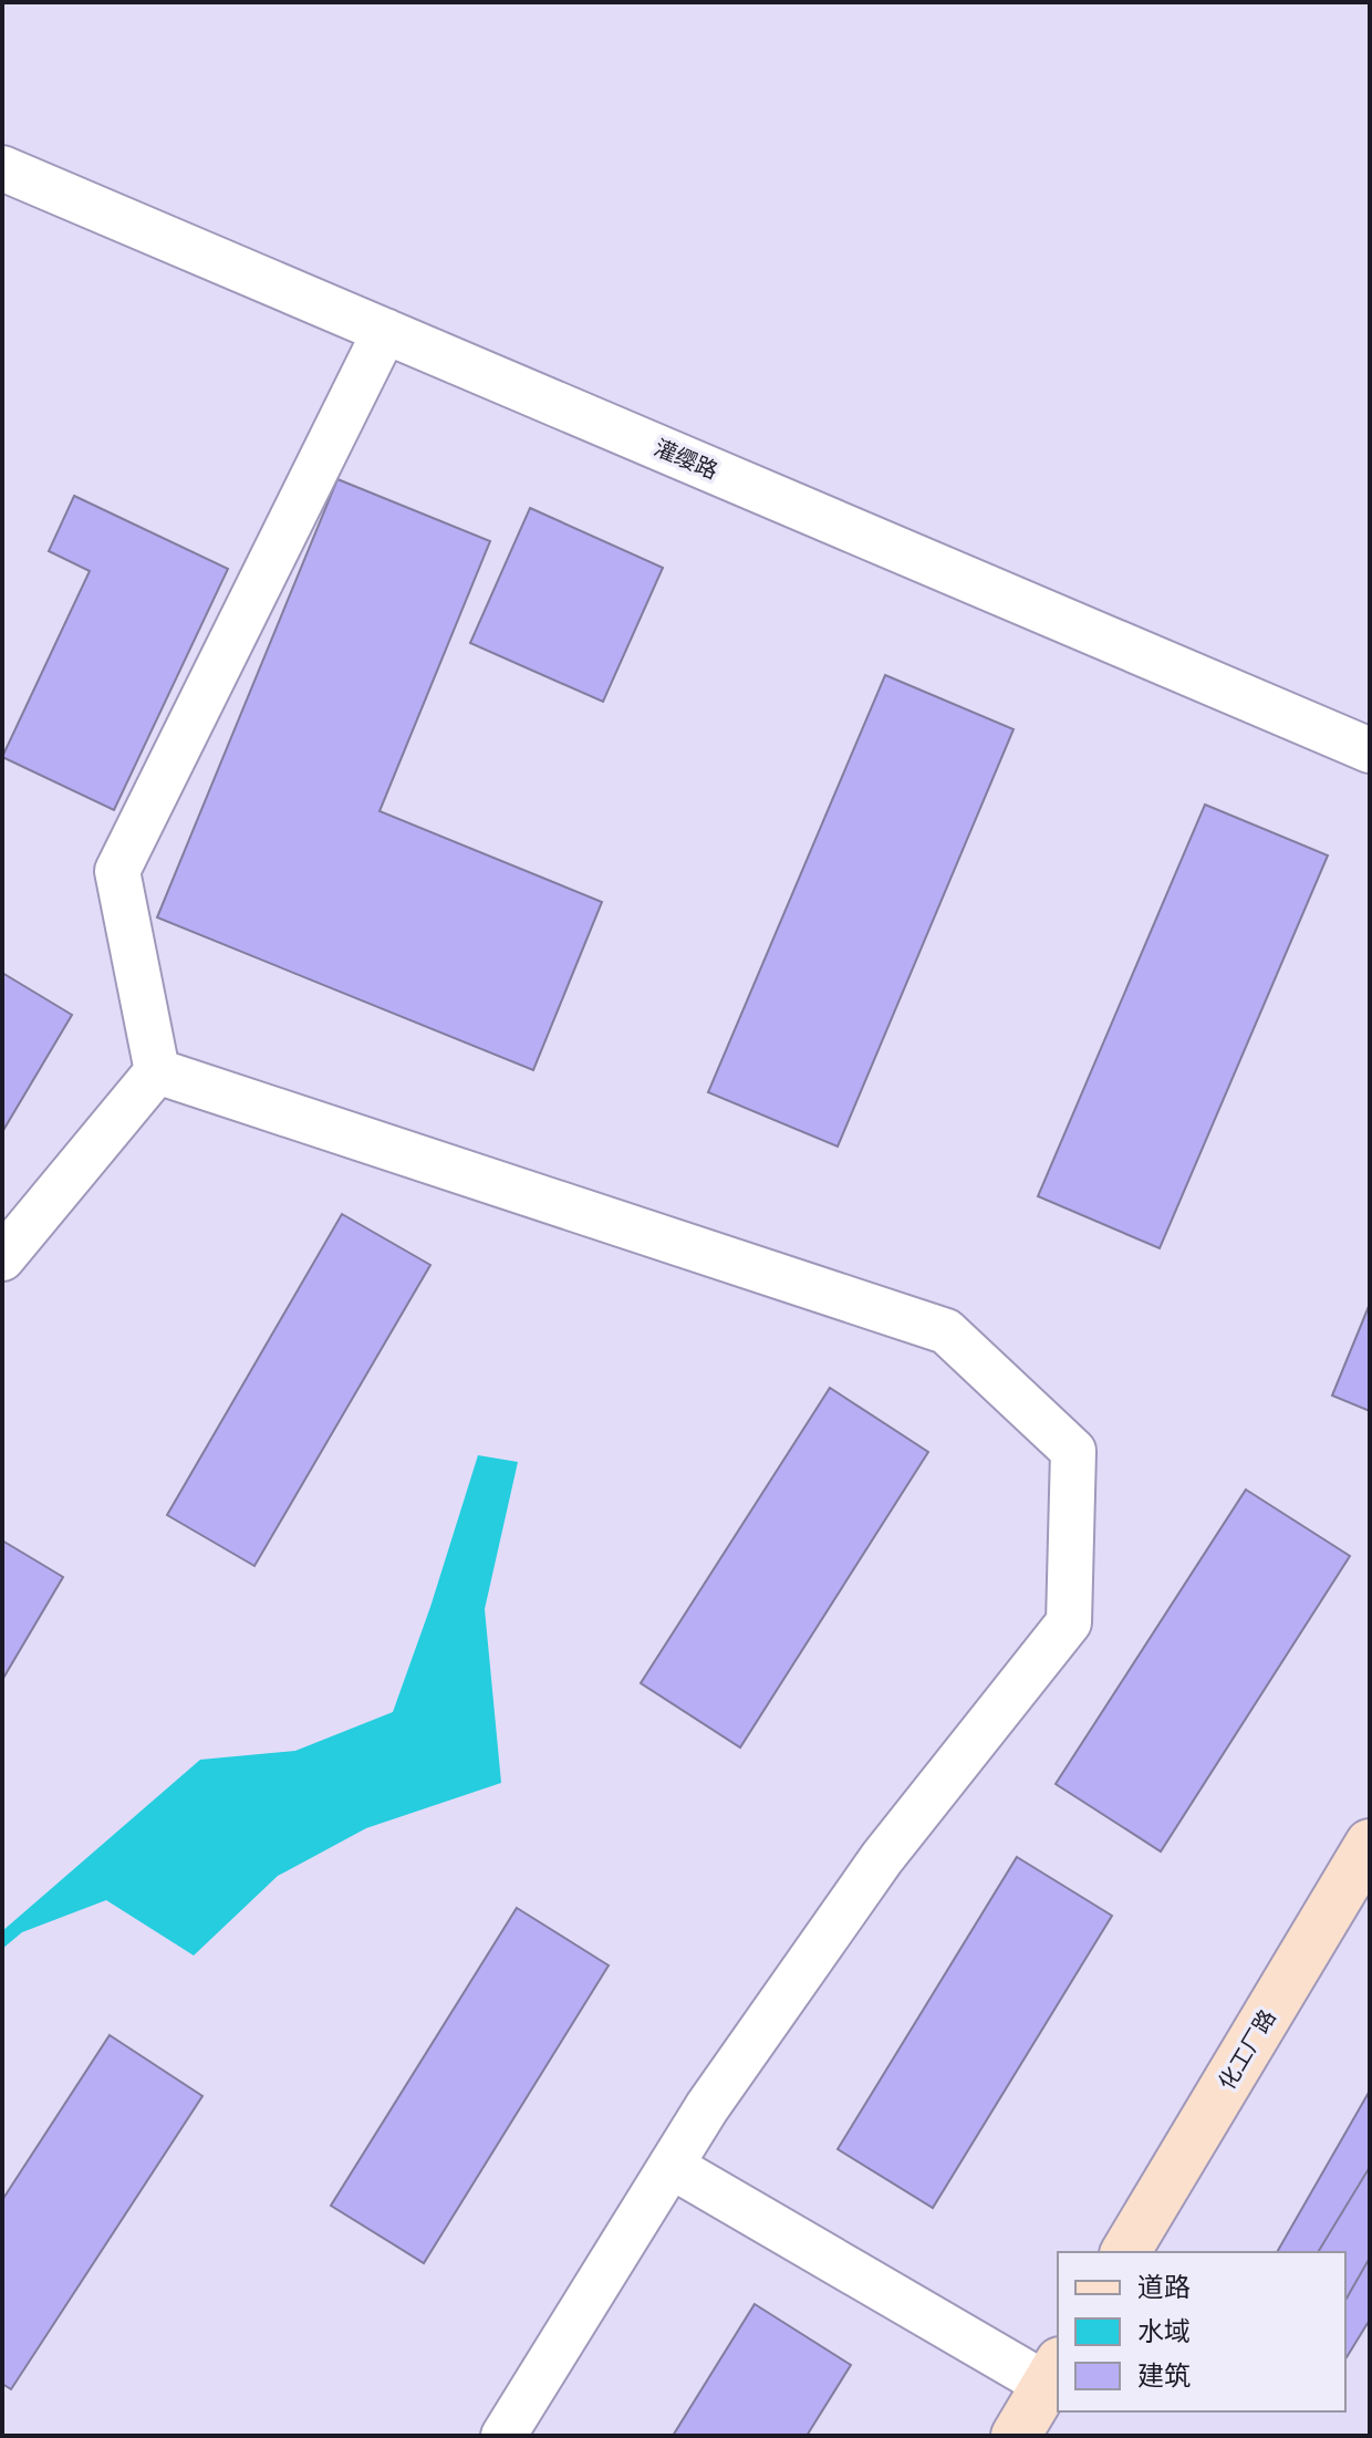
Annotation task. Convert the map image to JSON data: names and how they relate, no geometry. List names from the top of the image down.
{
  "streets": {
    "street": ["灌缨路", "化工厂路"]
  },
  "legend": ["道路", "水域", "建筑"]
}
